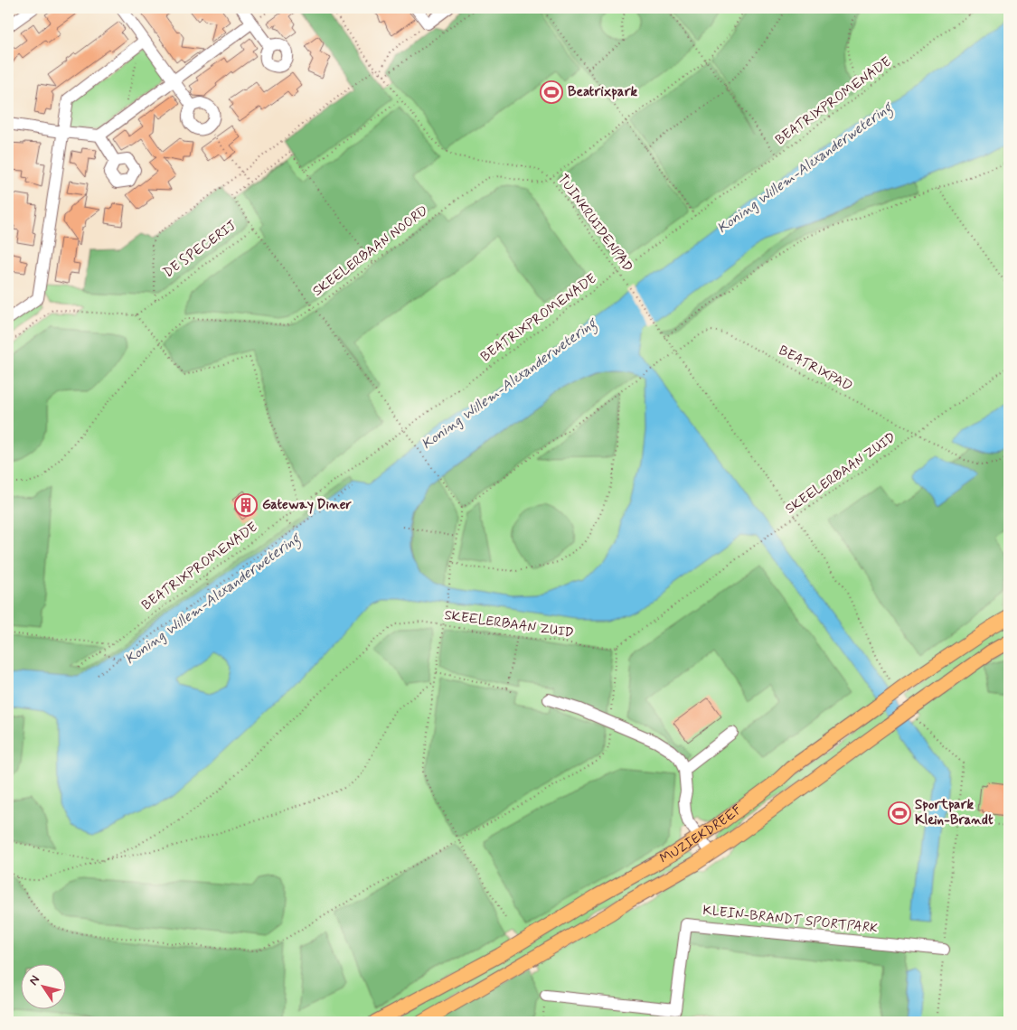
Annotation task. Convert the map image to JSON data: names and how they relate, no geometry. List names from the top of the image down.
{
  "streets": {
    "main road": ["MUZIEKDREEF"],
    "street": ["KLEIN-BRANDT SPORTPARK"],
    "path": [
      "BEATRIXPROMENADE",
      "TUINKRUIDENPAD",
      "DE SPECERIJ",
      "SKEELERBAAN NOORD",
      "BEATRIXPAD",
      "SKEELERBAAN ZUID"
    ]
  },
  "crossings": [
    ["BEATRIXPROMENADE", "TUINKRUIDENPAD"],
    ["TUINKRUIDENPAD", "SKEELERBAAN NOORD"],
    ["TUINKRUIDENPAD", "BEATRIXPAD"],
    ["TUINKRUIDENPAD", "SKEELERBAAN ZUID"],
    ["BEATRIXPAD", "SKEELERBAAN ZUID"]
  ],
  "water": ["Koning Willem-Alexanderwetering"],
  "places": {
    "sports": ["Beatrixpark", "Sportpark Klein-Brandt"],
    "building": ["Gateway Diner"]
  },
  "north": "top left"
}
